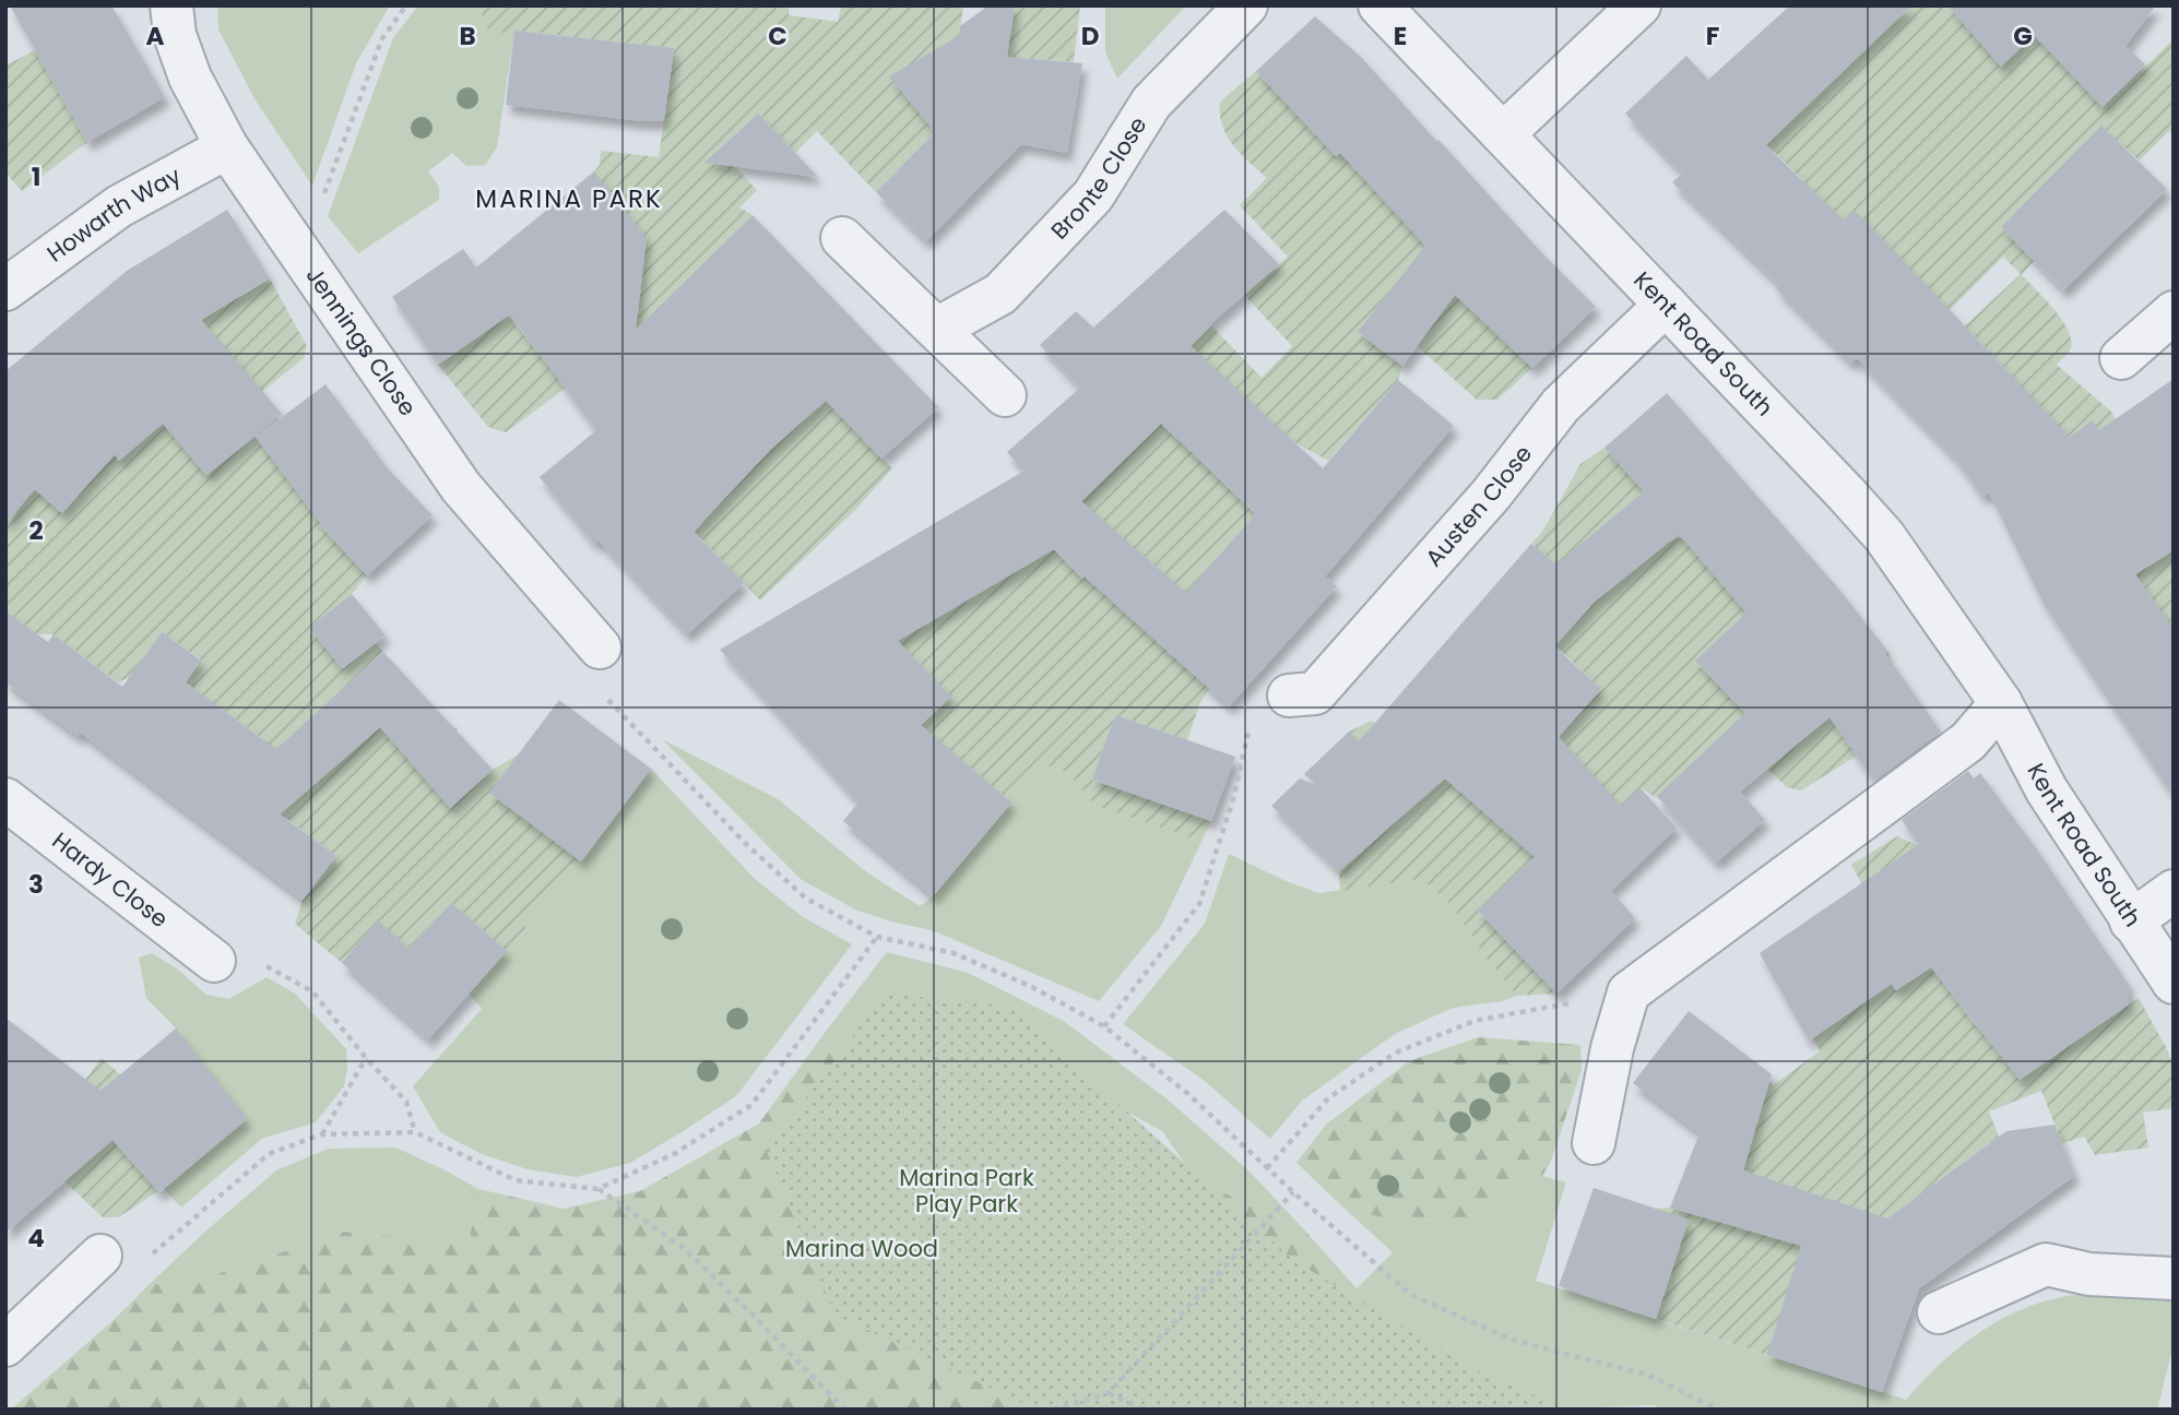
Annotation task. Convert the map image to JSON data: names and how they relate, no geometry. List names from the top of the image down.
{
  "streets": {
    "street": [
      "Bronte Close",
      "Howarth Way",
      "Jennings Close",
      "Kent Road South",
      "Austen Close",
      "Hardy Close"
    ]
  },
  "crossings": [
    ["Howarth Way", "Jennings Close"],
    ["Kent Road South", "Austen Close"]
  ],
  "districts": ["MARINA PARK"],
  "parks": ["Marina Park Play Park", "Marina Wood"],
  "grid": {
    "columns": [
      "A",
      "B",
      "C",
      "D",
      "E",
      "F",
      "G"
    ],
    "rows": [
      "1",
      "2",
      "3",
      "4"
    ]
  }
}
